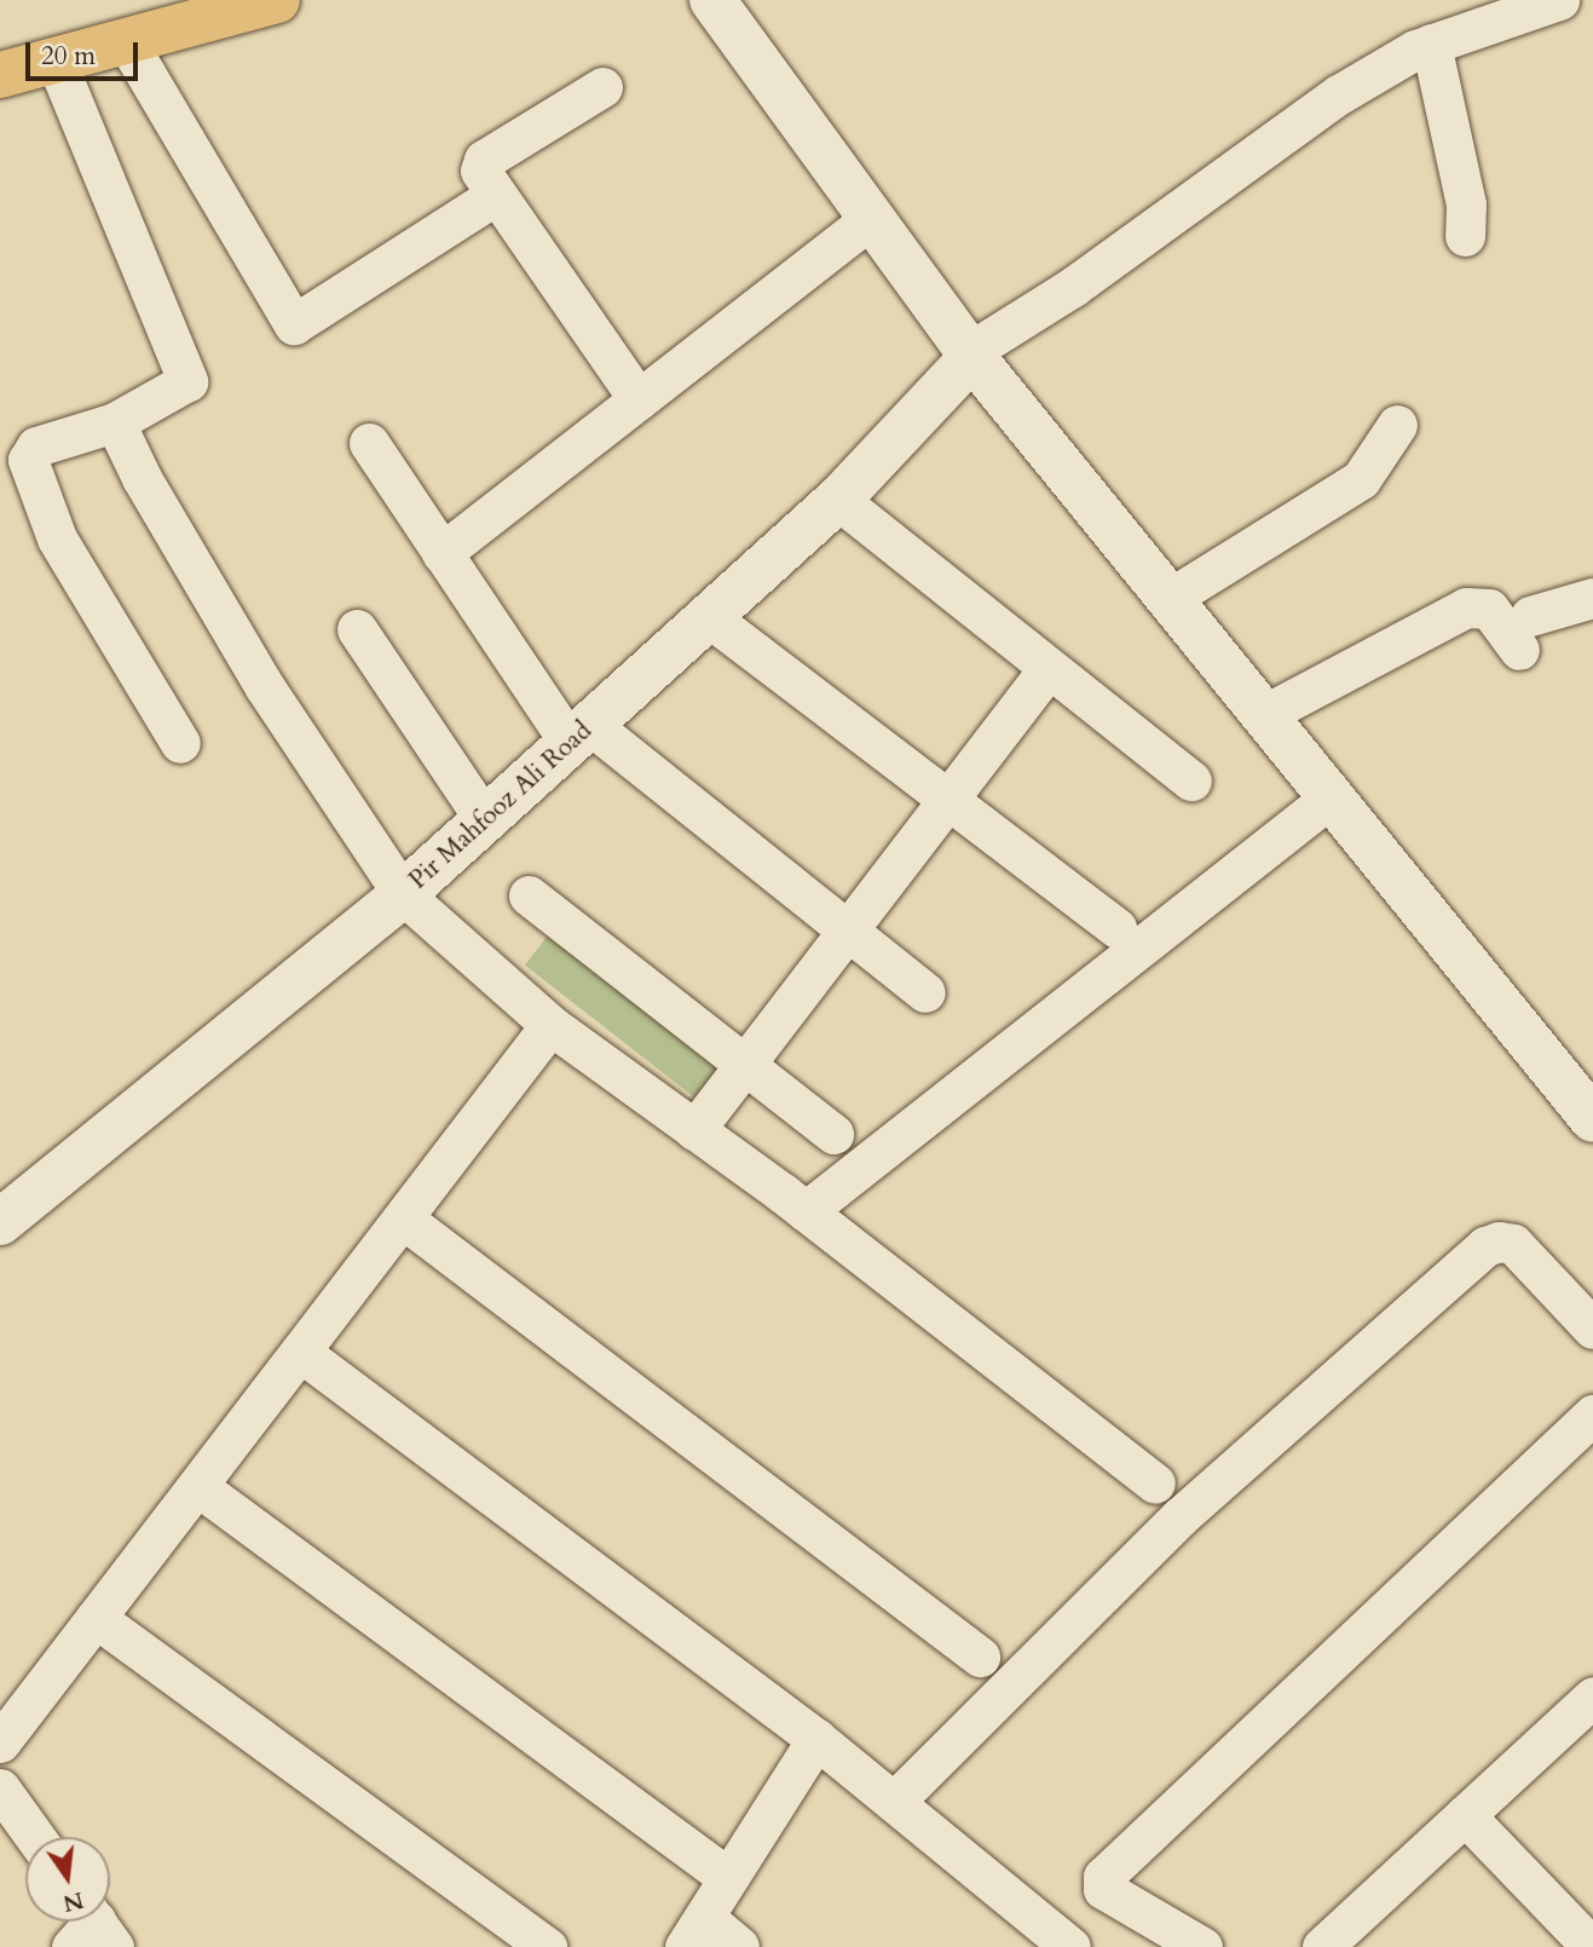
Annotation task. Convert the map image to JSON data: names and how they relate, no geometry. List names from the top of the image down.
{
  "streets": {
    "street": ["Pir Mahfooz Ali Road"]
  },
  "scale_bar": "20 m",
  "north": "bottom"
}
